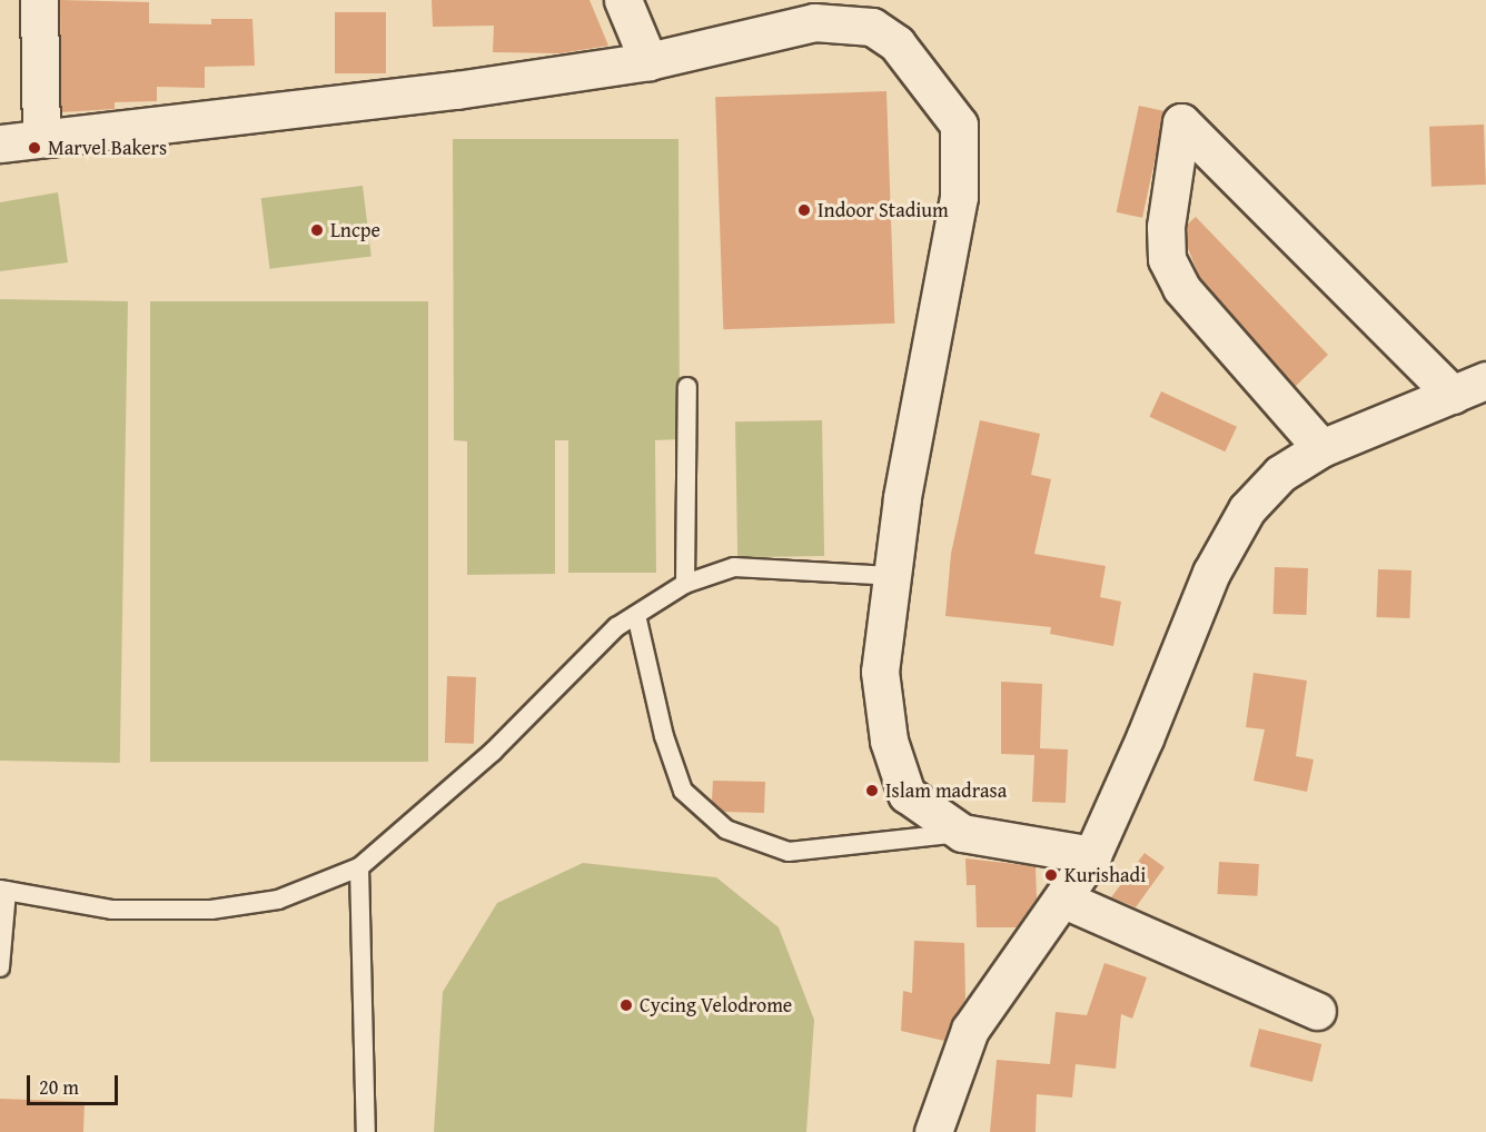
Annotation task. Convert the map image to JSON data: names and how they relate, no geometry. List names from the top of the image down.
{
  "places": [
    "Marvel Bakers",
    "Indoor Stadium",
    "Lncpe",
    "Islam madrasa",
    "Kurishadi",
    "Cycing Velodrome"
  ],
  "scale_bar": "20 m"
}
